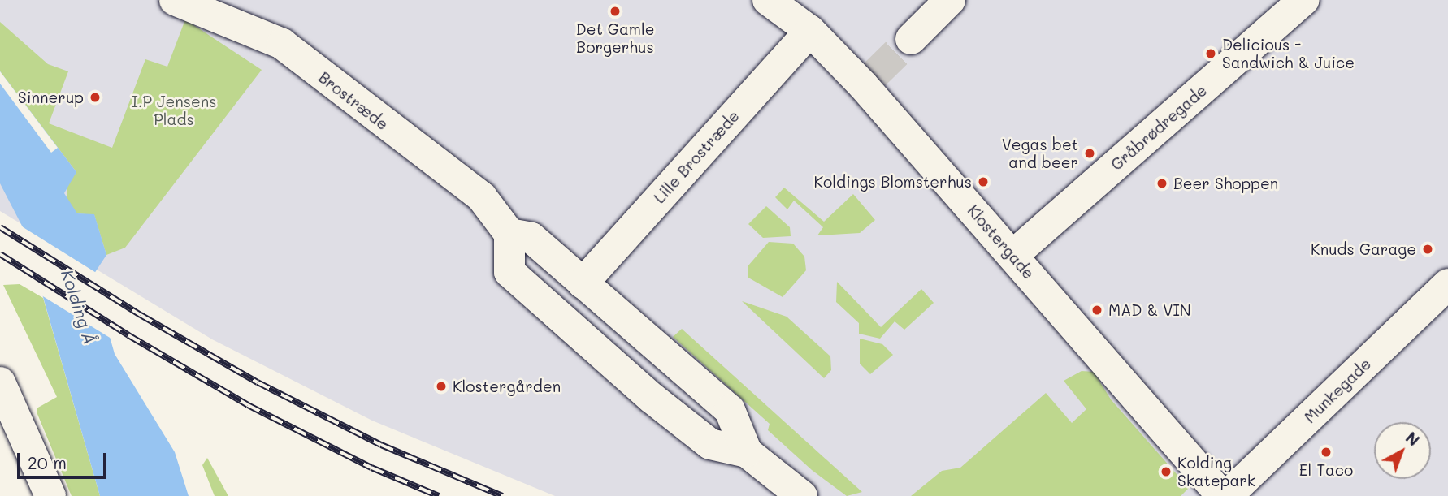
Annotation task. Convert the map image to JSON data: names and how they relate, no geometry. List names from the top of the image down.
{
  "streets": {
    "street": [
      "Brostræde",
      "Gråbrødregade",
      "Lille Brostræde",
      "Klostergade",
      "Munkegade"
    ]
  },
  "crossings": [
    ["Gråbrødregade", "Klostergade"],
    ["Lille Brostræde", "Klostergade"]
  ],
  "water": ["Kolding Å"],
  "parks": ["I.P Jensens Plads"],
  "places": [
    "Det Gamle Borgerhus",
    "Delicious - Sandwich & Juice",
    "Sinnerup",
    "Vegas bet and beer",
    "Koldings Blomsterhus",
    "Beer Shoppen",
    "Knuds Garage",
    "MAD & VIN",
    "Klostergården",
    "El Taco",
    "Kolding Skatepark"
  ],
  "scale_bar": "20 m",
  "north": "top right"
}
